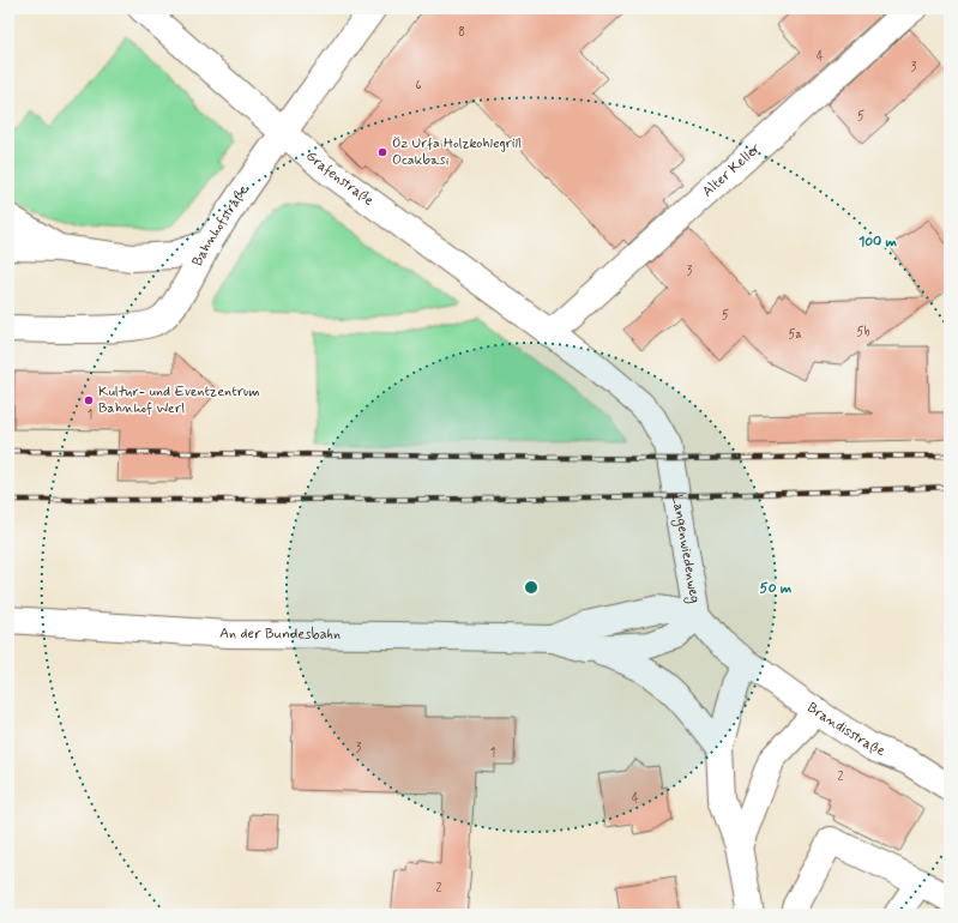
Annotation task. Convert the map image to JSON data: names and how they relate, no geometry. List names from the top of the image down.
{
  "streets": {
    "street": [
      "Alter Keller",
      "Grafenstraße",
      "Bahnhofstraße",
      "Langenwiedenweg",
      "An der Bundesbahn",
      "Brandisstraße"
    ]
  },
  "crossings": [
    ["Alter Keller", "Grafenstraße"],
    ["Alter Keller", "Langenwiedenweg"],
    ["Grafenstraße", "Bahnhofstraße"],
    ["Grafenstraße", "Langenwiedenweg"],
    ["Langenwiedenweg", "An der Bundesbahn"],
    ["Langenwiedenweg", "Brandisstraße"]
  ],
  "places": ["Öz Urfa Holzkohlegrill Ocakbasi", "Kultur- und Eventzentrum Bahnhof Werl"],
  "house_numbers": [
    "8",
    "4",
    "3",
    "6",
    "5",
    "3",
    "5",
    "5b",
    "5a",
    "1",
    "3",
    "1",
    "2",
    "4",
    "2"
  ],
  "rings": ["100 m", "50 m"]
}
